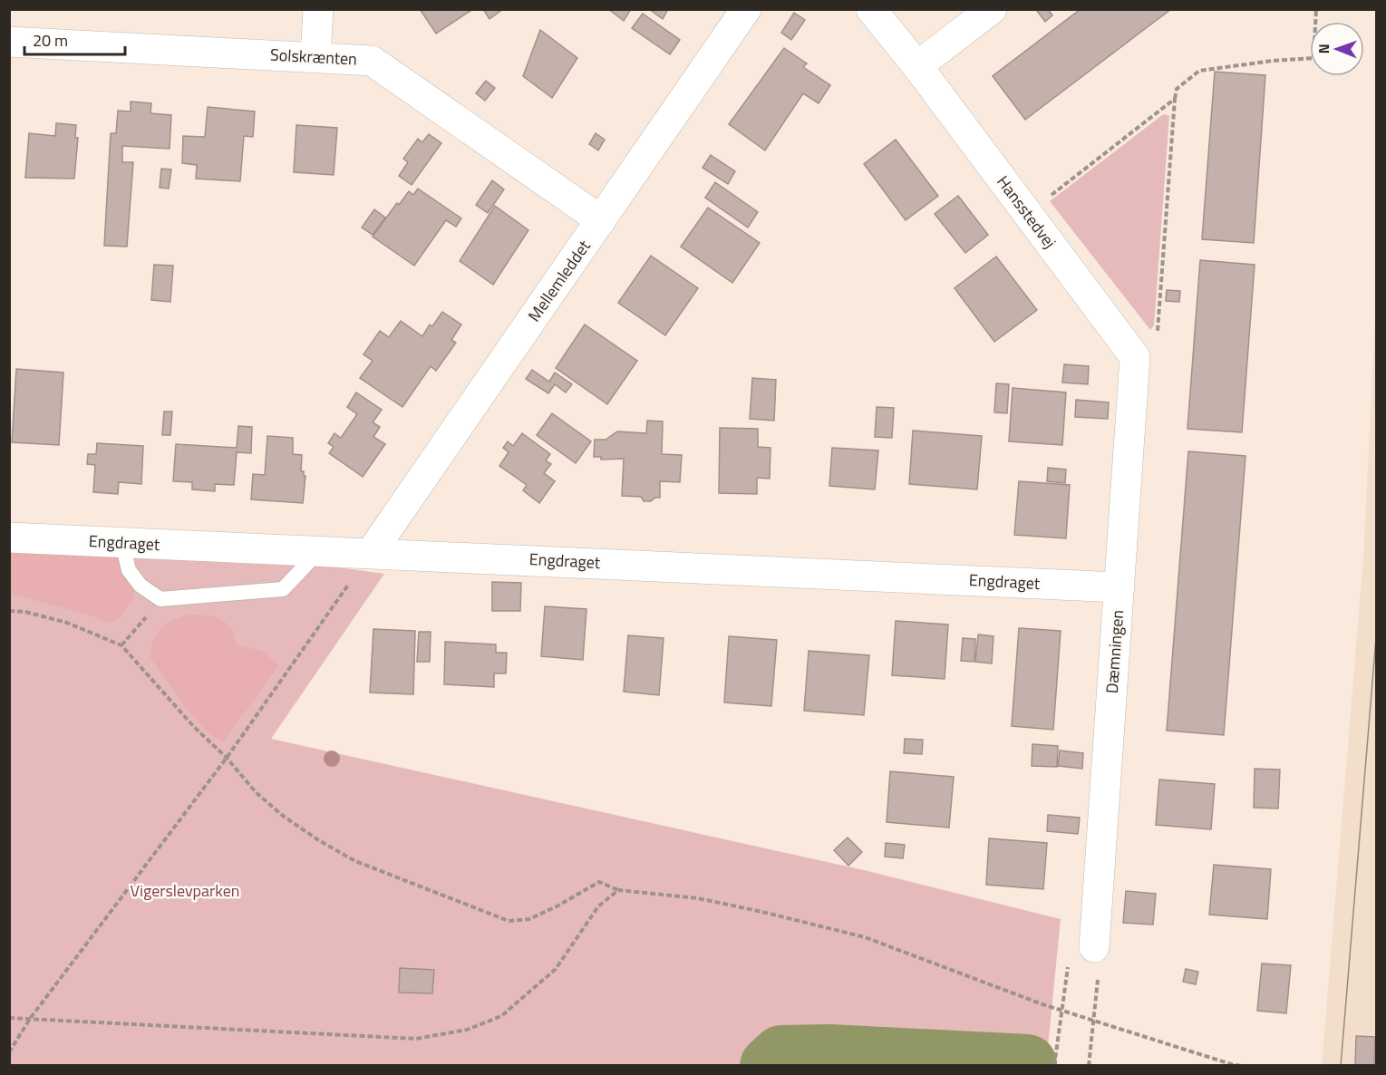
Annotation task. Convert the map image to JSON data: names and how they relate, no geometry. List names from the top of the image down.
{
  "streets": {
    "street": [
      "Solskrænten",
      "Hansstedvej",
      "Mellemleddet",
      "Engdraget",
      "Dæmningen"
    ]
  },
  "crossings": [
    ["Solskrænten", "Mellemleddet"],
    ["Hansstedvej", "Dæmningen"],
    ["Mellemleddet", "Engdraget"],
    ["Engdraget", "Dæmningen"]
  ],
  "parks": ["Vigerslevparken"],
  "scale_bar": "20 m",
  "north": "left"
}
